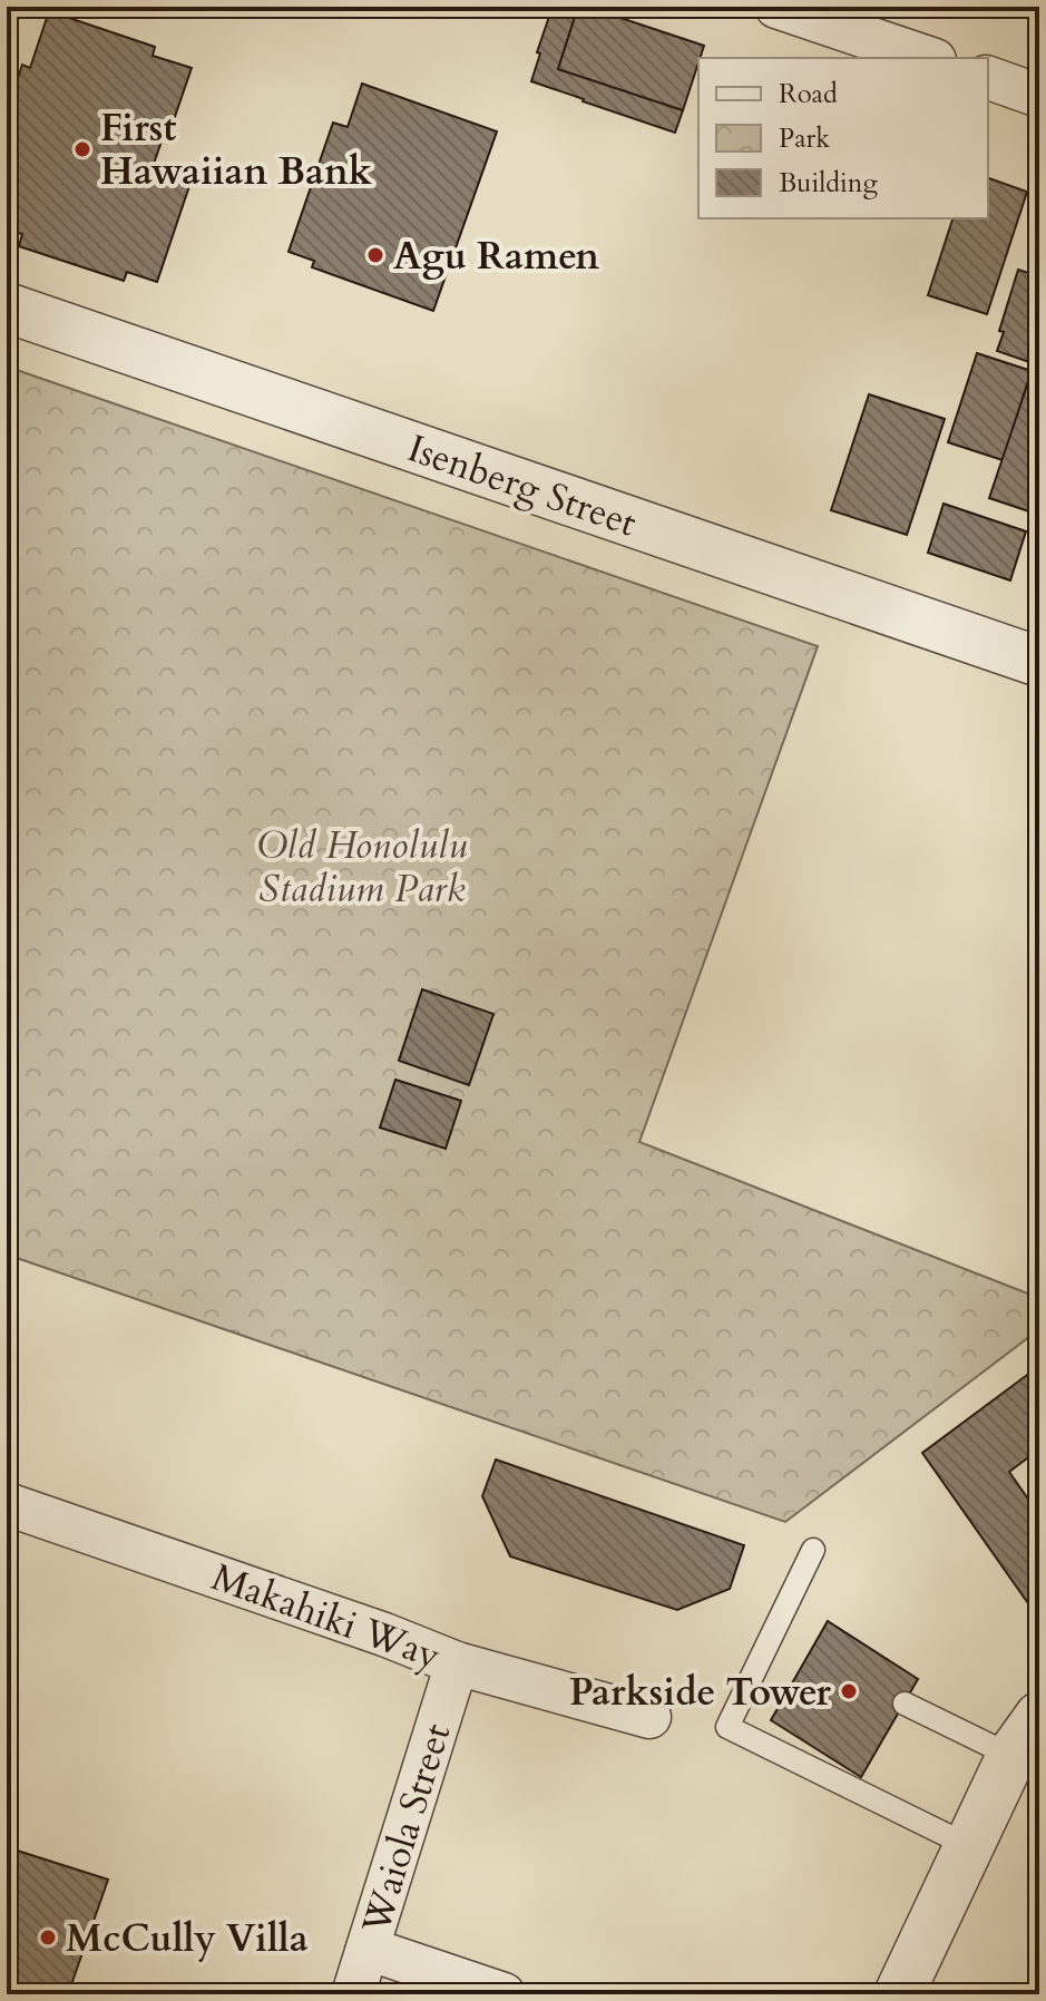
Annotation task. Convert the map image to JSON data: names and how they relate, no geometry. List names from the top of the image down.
{
  "streets": {
    "street": ["Isenberg Street", "Makahiki Way", "Waiola Street"]
  },
  "crossings": [
    ["Makahiki Way", "Waiola Street"]
  ],
  "parks": ["Old Honolulu Stadium Park"],
  "places": [
    "First Hawaiian Bank",
    "Agu Ramen",
    "Parkside Tower",
    "McCully Villa"
  ],
  "legend": ["Road", "Park", "Building"]
}
